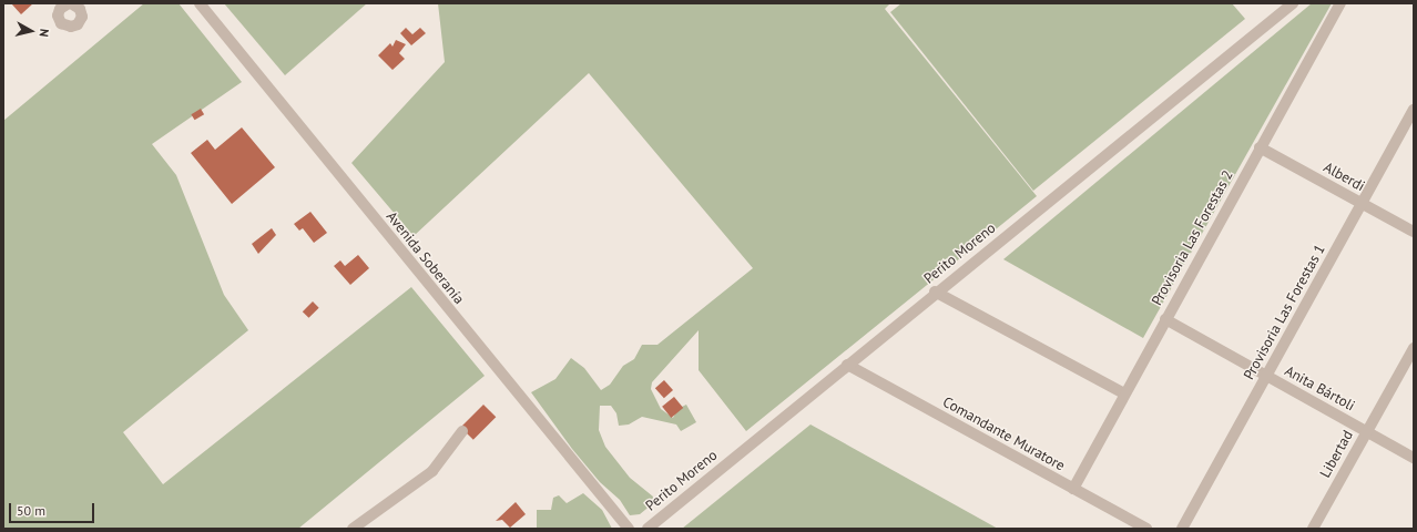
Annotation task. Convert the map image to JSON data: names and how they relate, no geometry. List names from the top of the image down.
{
  "streets": {
    "street": [
      "Alberdi",
      "Provisoria Las Forestas 2",
      "Perito Moreno",
      "Avenida Soberanía",
      "Provisoria Las Forestas 1",
      "Anita Bártoli",
      "Comandante Muratore",
      "Libertad"
    ]
  },
  "crossings": [
    ["Alberdi", "Provisoria Las Forestas 2"],
    ["Alberdi", "Provisoria Las Forestas 1"],
    ["Provisoria Las Forestas 2", "Anita Bártoli"],
    ["Provisoria Las Forestas 2", "Comandante Muratore"],
    ["Perito Moreno", "Comandante Muratore"],
    ["Provisoria Las Forestas 1", "Anita Bártoli"],
    ["Anita Bártoli", "Libertad"]
  ],
  "scale_bar": "50 m",
  "north": "right"
}
